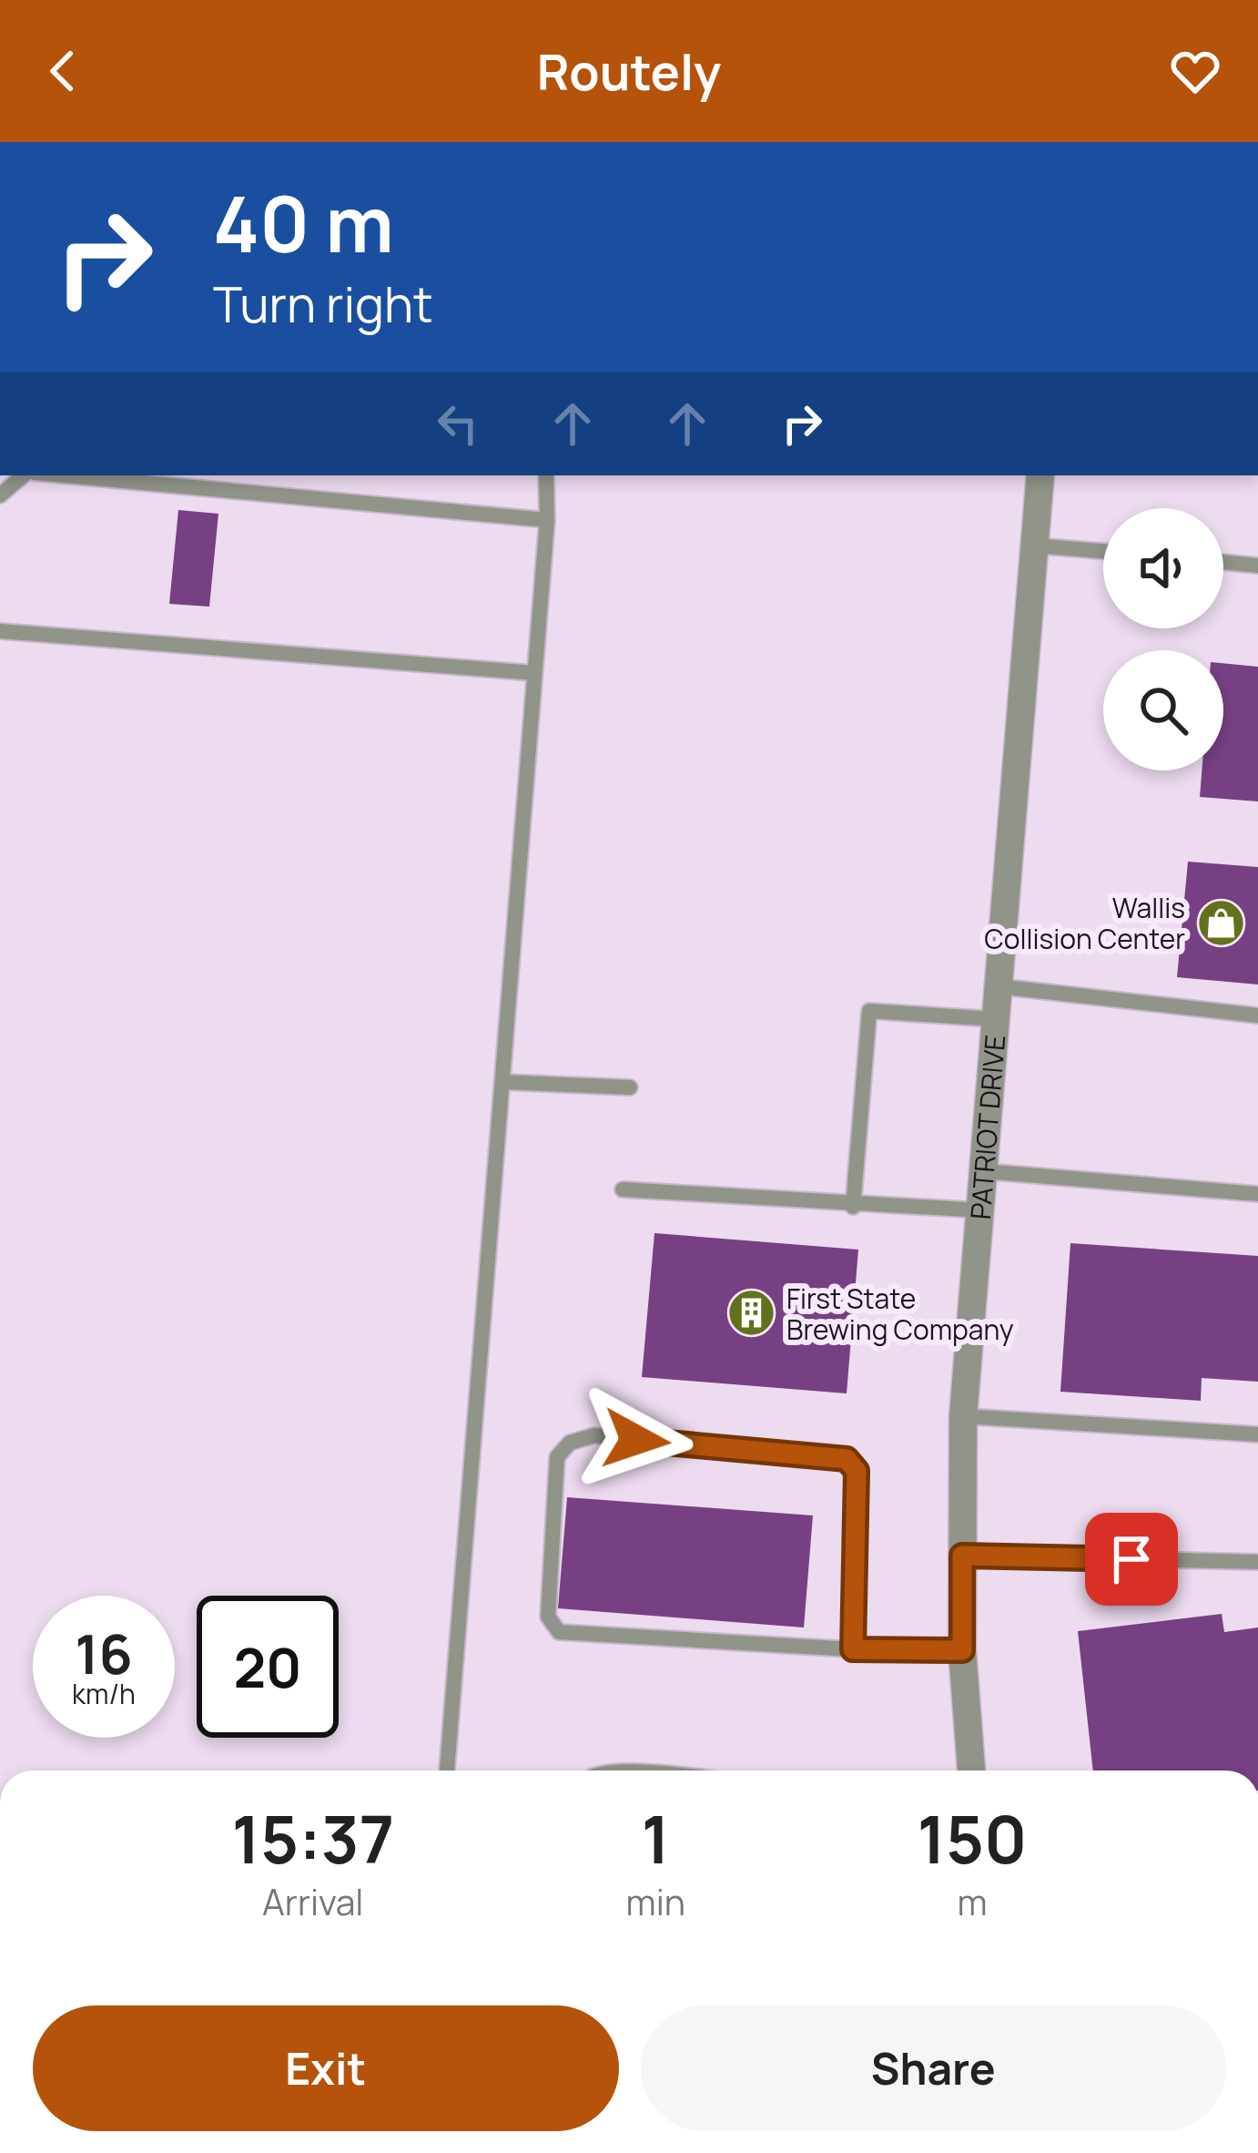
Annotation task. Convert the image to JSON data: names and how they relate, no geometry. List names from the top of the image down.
{
  "streets": {
    "street": ["PATRIOT DRIVE"]
  },
  "places": {
    "shop": ["Wallis Collision Center"],
    "building": ["First State Brewing Company"]
  },
  "page": {
    "header": "Routely",
    "turn": ["40 m", "Turn right"],
    "speed": "16 km/h",
    "limit": "20",
    "eta": [
      "15:37",
      "Arrival",
      "1",
      "min",
      "150",
      "m"
    ],
    "buttons": ["Exit", "Share"]
  }
}
